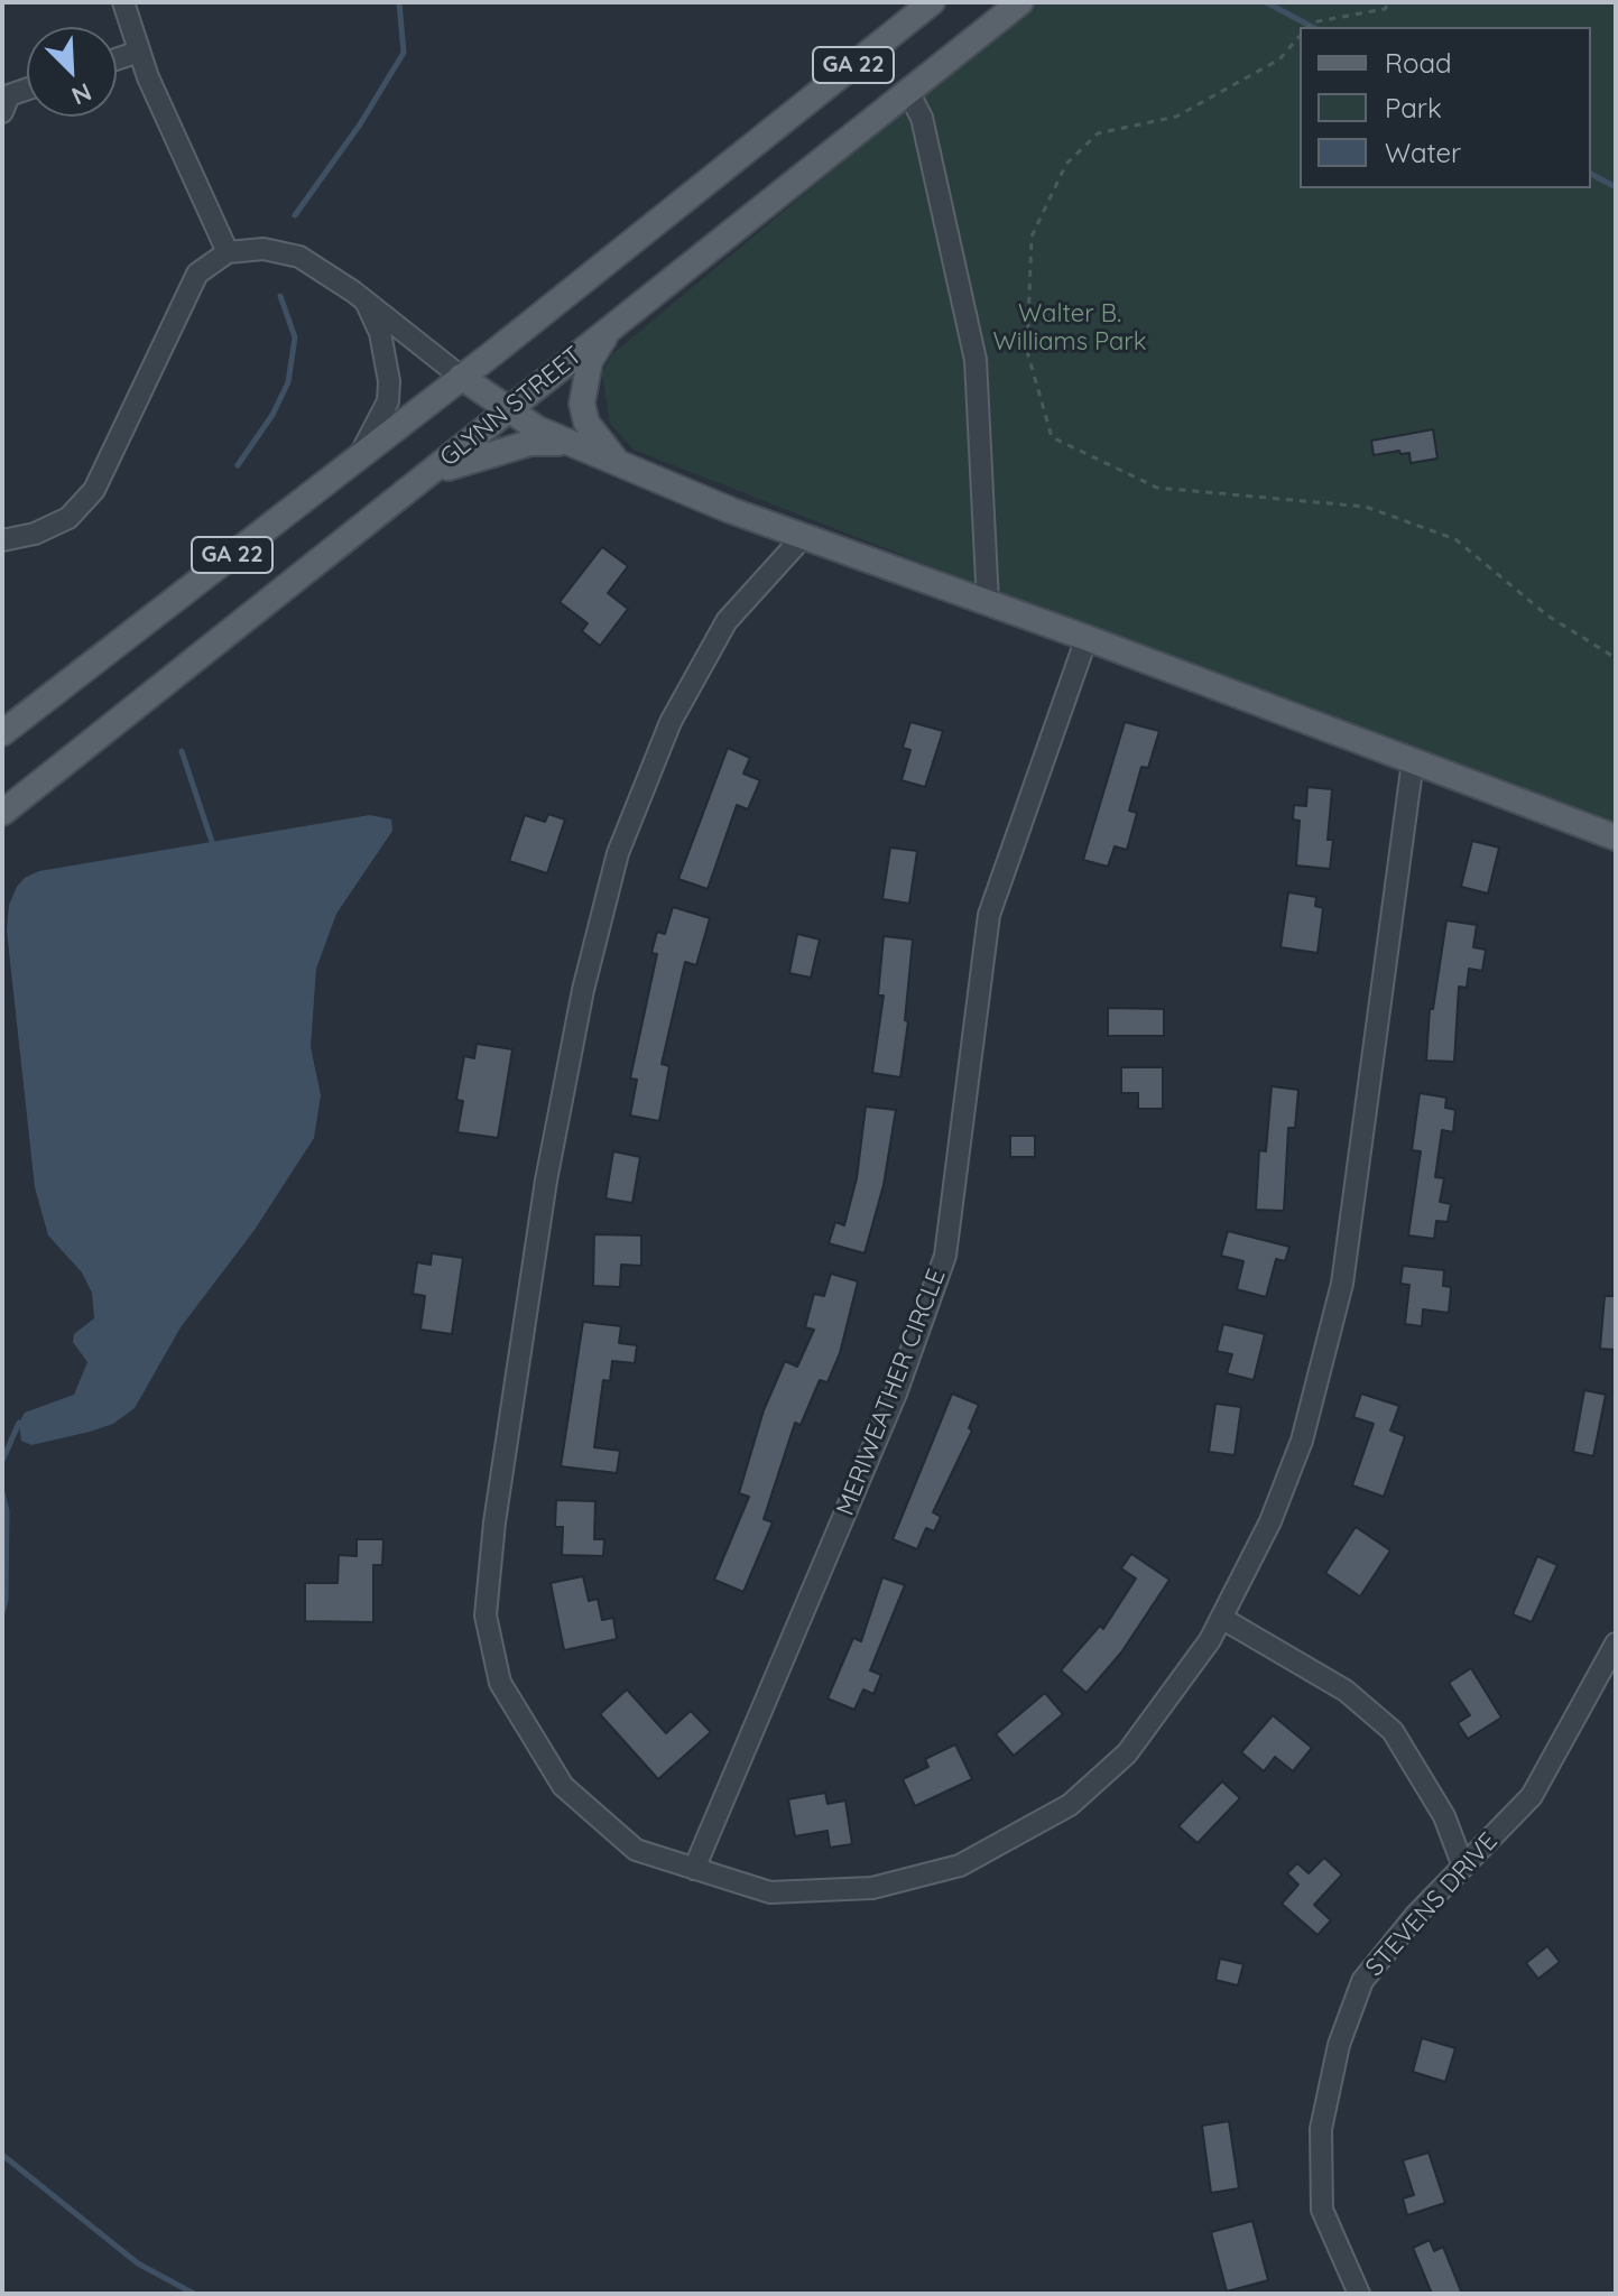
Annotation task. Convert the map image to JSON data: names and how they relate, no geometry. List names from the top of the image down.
{
  "streets": {
    "main road": ["GA 22", "GLYNN STREET"],
    "street": ["MERIWEATHER CIRCLE", "STEVENS DRIVE"]
  },
  "parks": ["Walter B. Williams Park"],
  "legend": ["Road", "Park", "Water"],
  "north": "bottom right"
}
